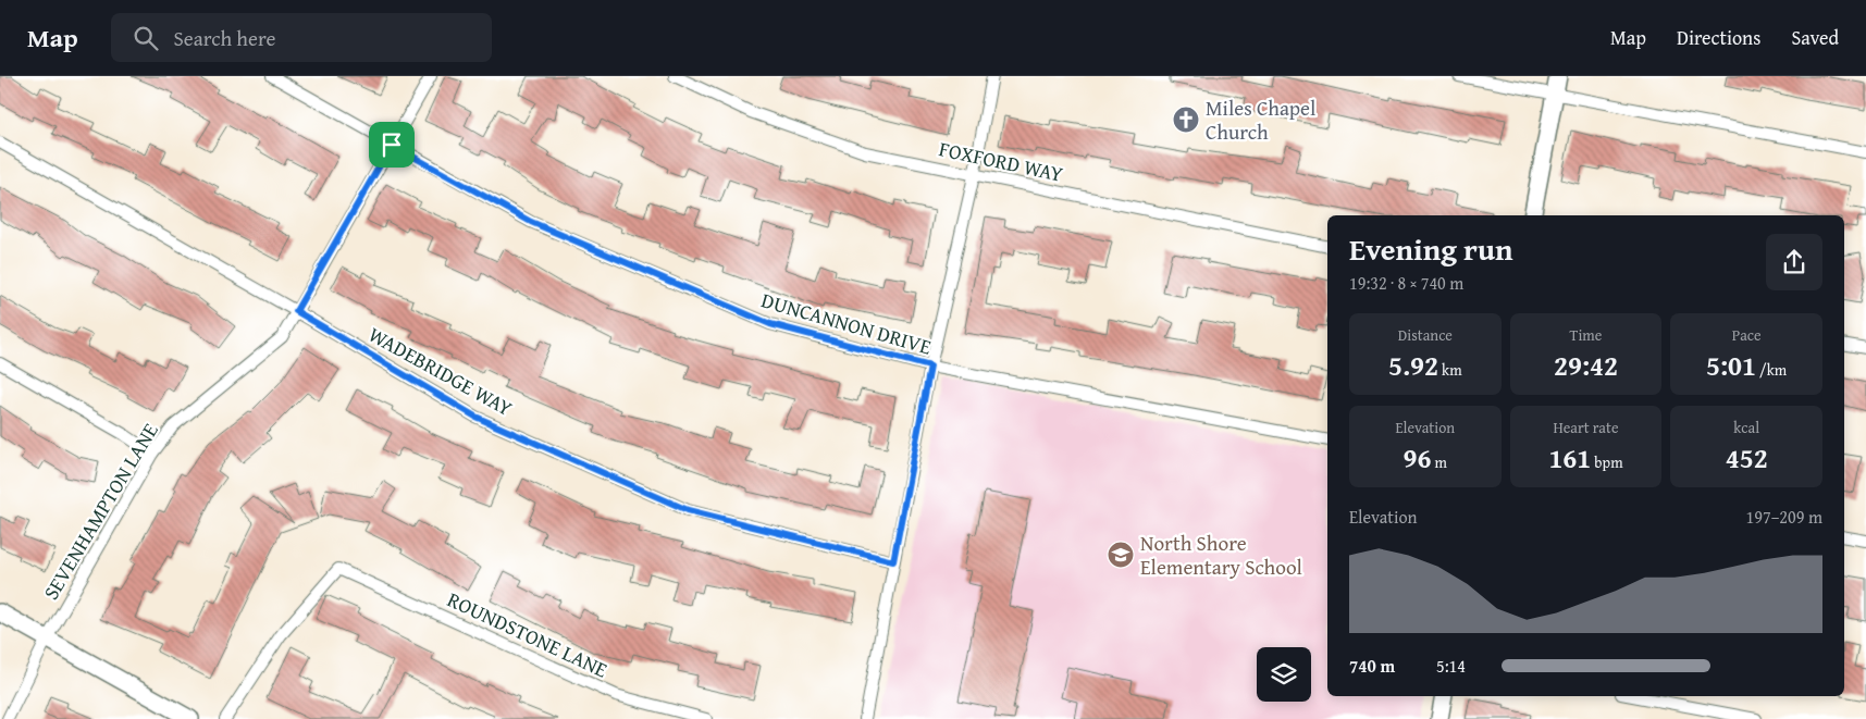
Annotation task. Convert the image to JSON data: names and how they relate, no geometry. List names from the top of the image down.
{
  "streets": {
    "street": [
      "FOXFORD WAY",
      "DUNCANNON DRIVE",
      "WADEBRIDGE WAY",
      "SEVENHAMPTON LANE",
      "ROUNDSTONE LANE"
    ]
  },
  "crossings": [
    ["DUNCANNON DRIVE", "SEVENHAMPTON LANE"],
    ["WADEBRIDGE WAY", "SEVENHAMPTON LANE"]
  ],
  "places": {
    "church": ["Miles Chapel Church"],
    "school or university": ["North Shore Elementary School"]
  },
  "page": {
    "header": "Map",
    "search": "Search here",
    "nav": ["Map", "Directions", "Saved"],
    "heading": ["Evening run", "19:32 · 8 × 740 m"],
    "stats": [
      ["Distance", "5.92 km"],
      ["Time", "29:42"],
      ["Pace", "5:01 /km"],
      ["Elevation", "96 m"],
      ["Heart rate", "161 bpm"],
      ["kcal", "452"]
    ],
    "chart": ["Elevation", "197–209 m"],
    "list": [
      {
        "name": "740 m",
        "note": "5:14"
      }
    ]
  }
}
